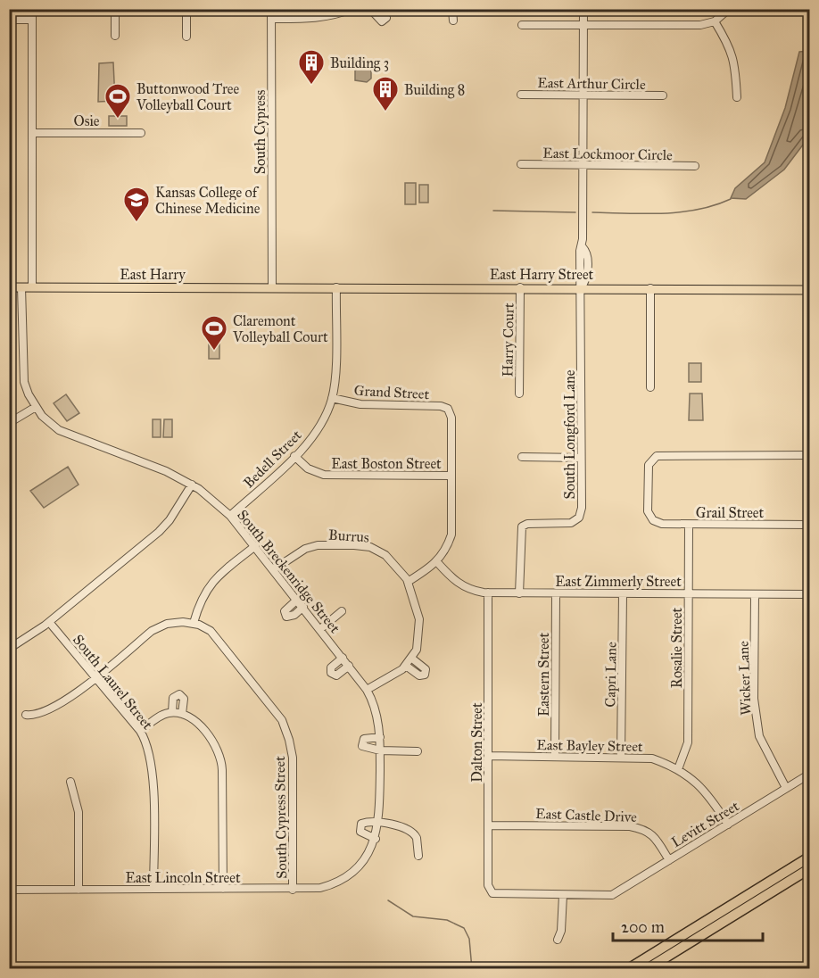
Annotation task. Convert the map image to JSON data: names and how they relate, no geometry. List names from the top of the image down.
{
  "streets": {
    "main road": ["East Harry", "East Harry Street"],
    "street": [
      "East Arthur Circle",
      "Osie",
      "South Cypress",
      "East Lockmoor Circle",
      "Harry Court",
      "Grand Street",
      "South Longford Lane",
      "Bedell Street",
      "East Boston Street",
      "Grail Street",
      "Burrus",
      "South Breckenridge Street",
      "East Zimmerly Street",
      "Rosalie Street",
      "Eastern Street",
      "Capri Lane",
      "Wicker Lane",
      "South Laurel Street",
      "Dalton Street",
      "East Bayley Street",
      "East Castle Drive",
      "South Cypress Street",
      "Levitt Street",
      "East Lincoln Street"
    ]
  },
  "crossings": [
    ["East Arthur Circle", "South Longford Lane"],
    ["South Cypress", "East Harry"],
    ["South Cypress", "East Harry Street"],
    ["East Lockmoor Circle", "South Longford Lane"],
    ["East Harry", "East Harry Street"],
    ["East Harry Street", "Harry Court"],
    ["East Harry Street", "South Longford Lane"],
    ["East Harry Street", "Bedell Street"],
    ["Grand Street", "Bedell Street"],
    ["Grand Street", "East Boston Street"],
    ["South Longford Lane", "East Zimmerly Street"],
    ["Bedell Street", "East Boston Street"],
    ["Bedell Street", "South Breckenridge Street"],
    ["Grail Street", "Rosalie Street"],
    ["Burrus", "South Breckenridge Street"],
    ["South Breckenridge Street", "East Lincoln Street"],
    ["East Zimmerly Street", "Rosalie Street"],
    ["East Zimmerly Street", "Eastern Street"],
    ["East Zimmerly Street", "Capri Lane"],
    ["East Zimmerly Street", "Wicker Lane"],
    ["East Zimmerly Street", "Dalton Street"],
    ["Rosalie Street", "East Bayley Street"],
    ["Eastern Street", "East Bayley Street"],
    ["Capri Lane", "East Bayley Street"],
    ["Wicker Lane", "Levitt Street"],
    ["South Laurel Street", "East Lincoln Street"],
    ["Dalton Street", "East Bayley Street"],
    ["Dalton Street", "East Castle Drive"],
    ["Dalton Street", "Levitt Street"],
    ["East Bayley Street", "Levitt Street"],
    ["East Castle Drive", "Levitt Street"],
    ["South Cypress Street", "East Lincoln Street"]
  ],
  "places": {
    "building": ["Building 3", "Building 8"],
    "sports": ["Buttonwood Tree Volleyball Court", "Claremont Volleyball Court"],
    "school or university": ["Kansas College of Chinese Medicine"]
  },
  "scale_bar": "200 m"
}
